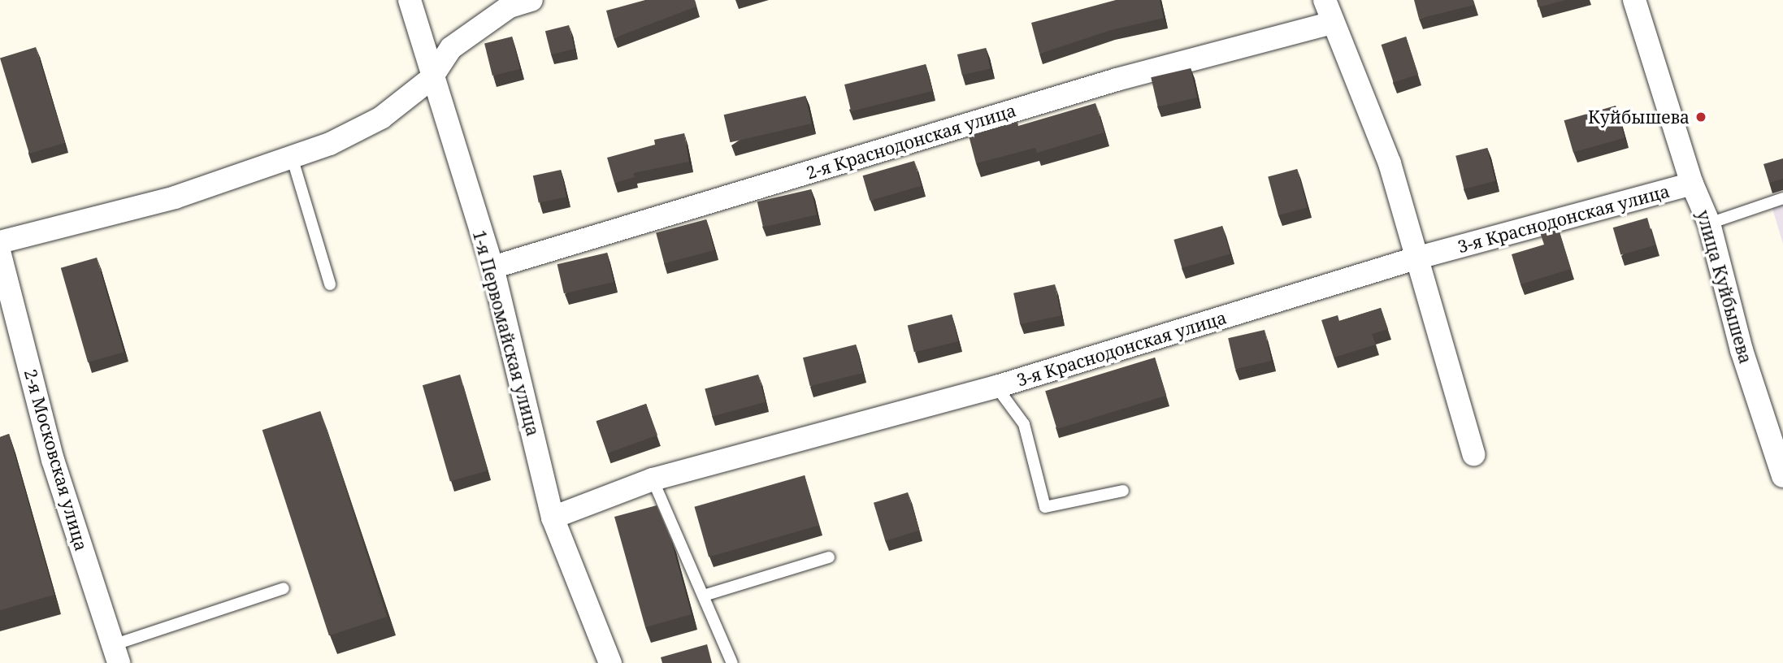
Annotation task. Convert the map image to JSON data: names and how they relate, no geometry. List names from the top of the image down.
{
  "streets": {
    "street": [
      "2-я Краснодонская улица",
      "3-я Краснодонская улица",
      "улица Куйбышева",
      "1-я Первомайская улица",
      "2-я Московская улица"
    ]
  },
  "crossings": [
    ["2-я Краснодонская улица", "1-я Первомайская улица"],
    ["3-я Краснодонская улица", "улица Куйбышева"],
    ["3-я Краснодонская улица", "1-я Первомайская улица"]
  ],
  "places": ["Куйбышева"]
}
